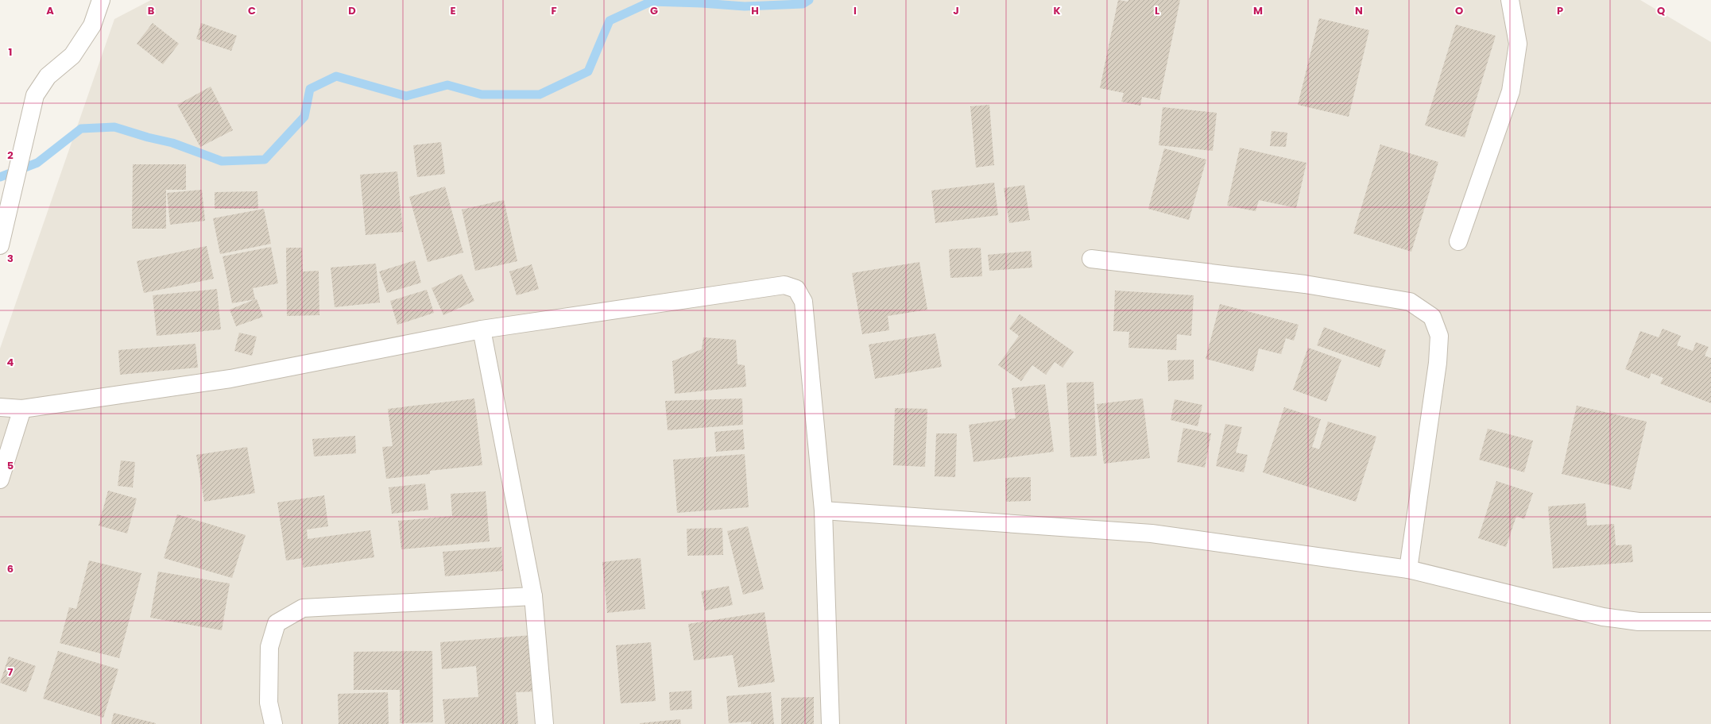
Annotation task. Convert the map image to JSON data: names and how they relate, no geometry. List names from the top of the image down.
{
  "grid": {
    "columns": [
      "A",
      "B",
      "C",
      "D",
      "E",
      "F",
      "G",
      "H",
      "I",
      "J",
      "K",
      "L",
      "M",
      "N",
      "O",
      "P",
      "Q"
    ],
    "rows": [
      "1",
      "2",
      "3",
      "4",
      "5",
      "6",
      "7"
    ]
  }
}
